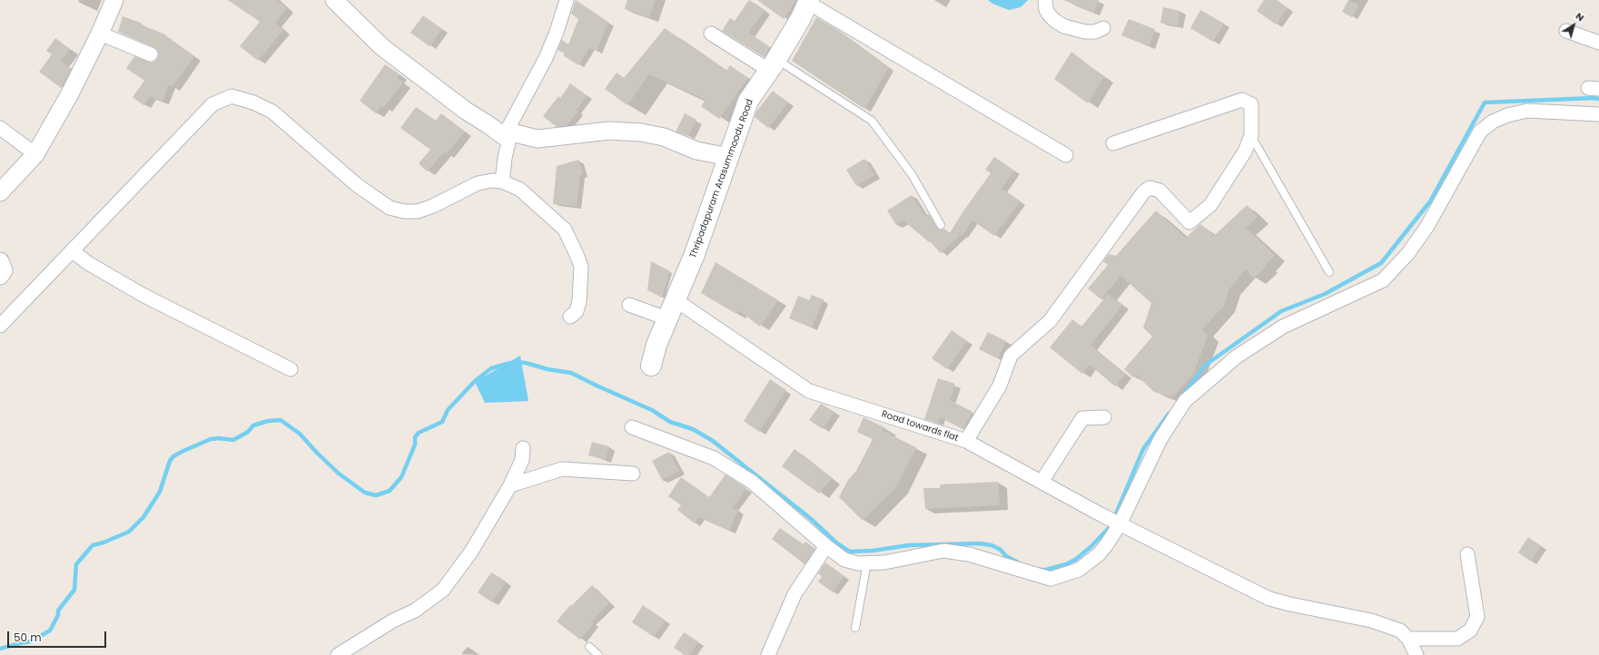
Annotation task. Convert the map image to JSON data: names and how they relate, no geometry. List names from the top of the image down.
{
  "streets": {
    "main road": ["Thripadapuram Arasummoodu Road"],
    "street": ["Road towards flat"]
  },
  "crossings": [
    ["Thripadapuram Arasummoodu Road", "Road towards flat"]
  ],
  "scale_bar": "50 m",
  "north": "top right"
}
